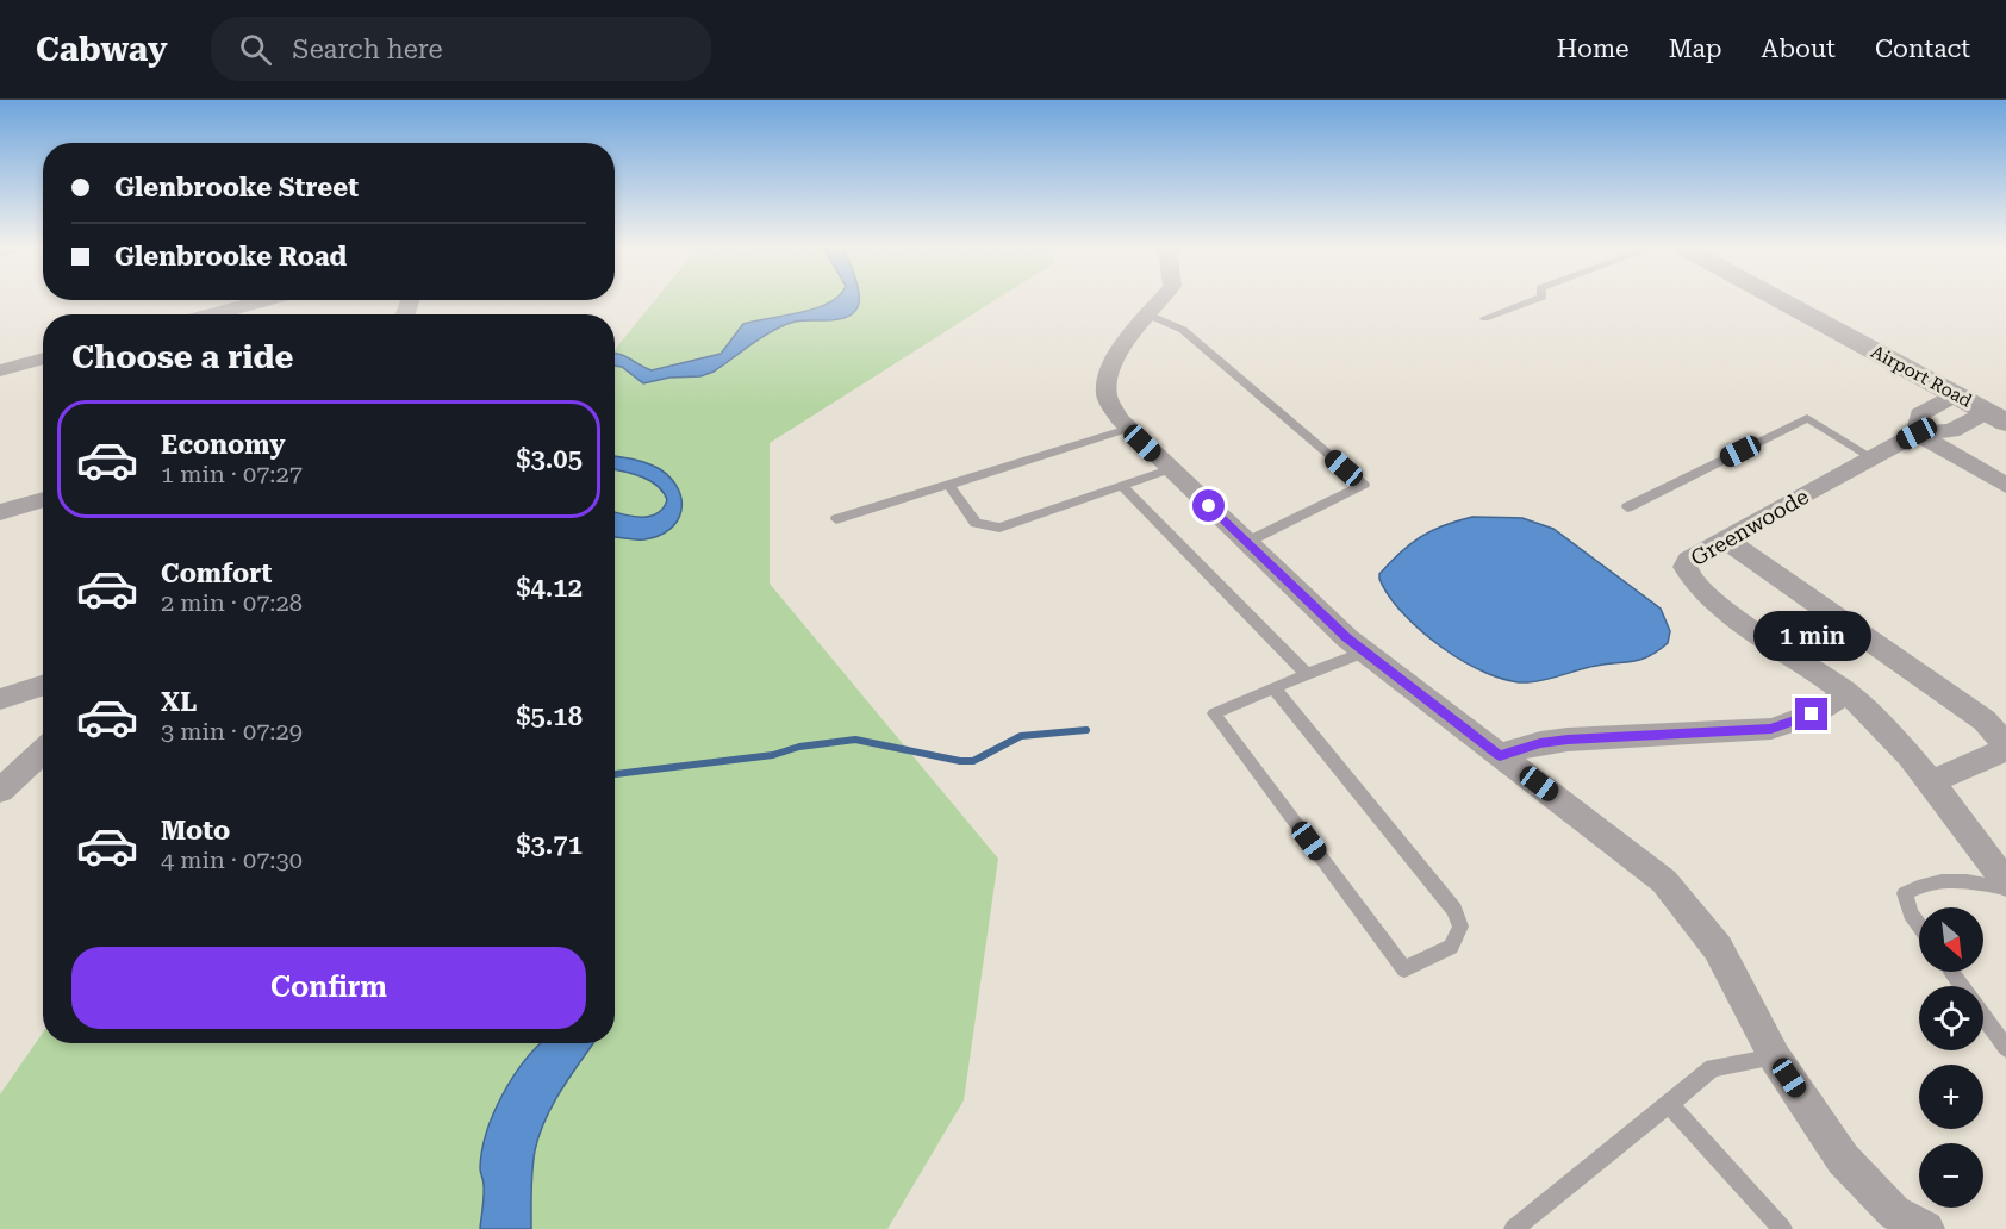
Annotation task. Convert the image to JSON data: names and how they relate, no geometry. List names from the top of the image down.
{
  "streets": {
    "street": ["Airport Road", "Greenwoode"]
  },
  "crossings": [
    ["Airport Road", "Greenwoode"]
  ],
  "north": "bottom right",
  "page": {
    "header": "Cabway",
    "search": "Search here",
    "nav": [
      "Home",
      "Map",
      "About",
      "Contact"
    ],
    "banner": ["Glenbrooke Street", "Glenbrooke Road"],
    "heading": "Choose a ride",
    "list": [
      {
        "name": "Economy",
        "note": "1 min · 07:27",
        "value": "$3.05"
      },
      {
        "name": "Comfort",
        "note": "2 min · 07:28",
        "value": "$4.12"
      },
      {
        "name": "XL",
        "note": "3 min · 07:29",
        "value": "$5.18"
      },
      {
        "name": "Moto",
        "note": "4 min · 07:30",
        "value": "$3.71"
      }
    ],
    "bubble": "1 min",
    "map_buttons": ["+", "−"],
    "buttons": "Confirm"
  }
}
